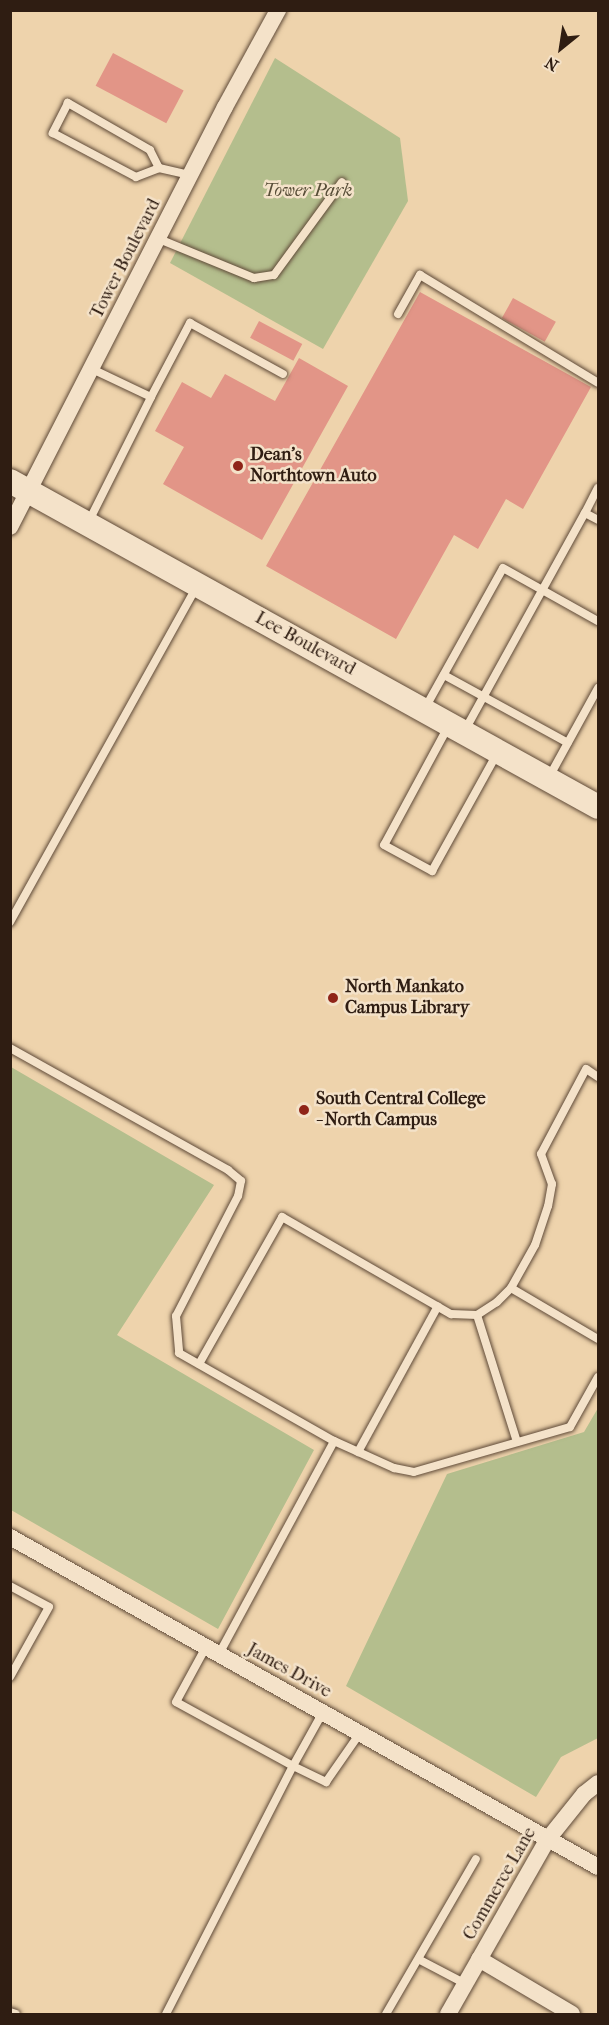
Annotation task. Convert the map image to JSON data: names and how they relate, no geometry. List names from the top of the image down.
{
  "streets": {
    "street": [
      "Tower Boulevard",
      "Lee Boulevard",
      "James Drive",
      "Commerce Lane"
    ]
  },
  "crossings": [
    ["Tower Boulevard", "Lee Boulevard"],
    ["James Drive", "Commerce Lane"]
  ],
  "parks": ["Tower Park"],
  "places": ["Dean's Northtown Auto", "North Mankato Campus Library", "South Central College - North Campus"],
  "north": "bottom left"
}
